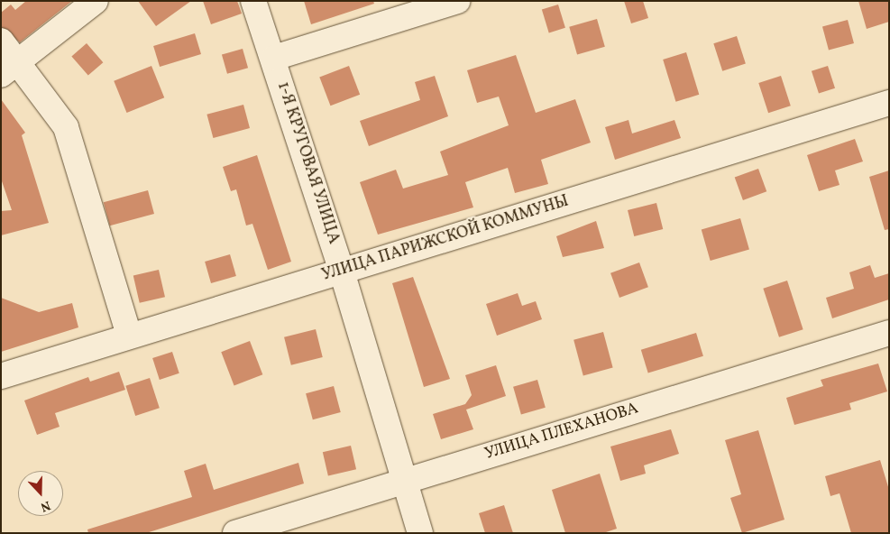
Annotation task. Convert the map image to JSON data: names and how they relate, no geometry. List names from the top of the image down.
{
  "streets": {
    "street": ["1-Я КРУГОВАЯ УЛИЦА", "УЛИЦА ПАРИЖСКОЙ КОММУНЫ", "УЛИЦА ПЛЕХАНОВА"]
  },
  "crossings": [
    ["1-Я КРУГОВАЯ УЛИЦА", "УЛИЦА ПАРИЖСКОЙ КОММУНЫ"],
    ["1-Я КРУГОВАЯ УЛИЦА", "УЛИЦА ПЛЕХАНОВА"]
  ],
  "north": "bottom"
}
